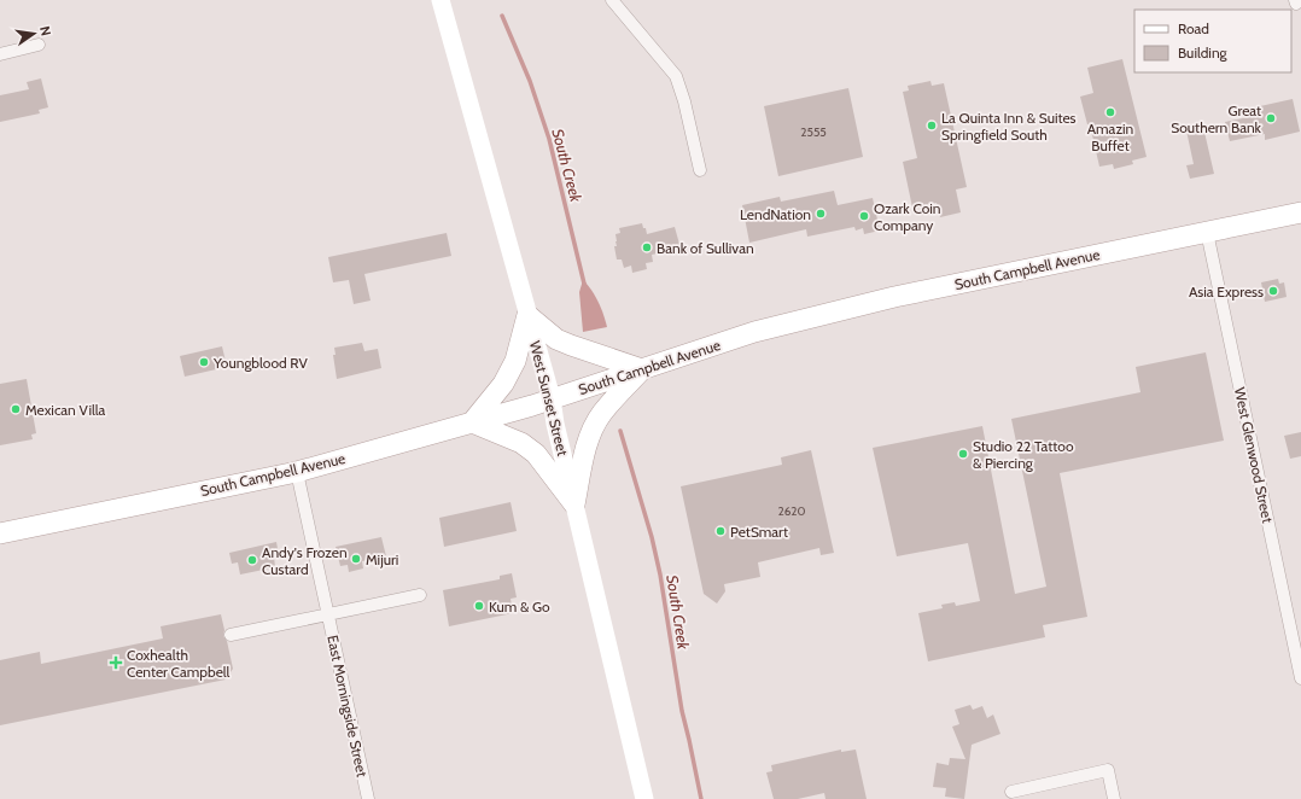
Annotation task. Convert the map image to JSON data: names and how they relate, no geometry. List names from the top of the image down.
{
  "streets": {
    "main road": ["South Campbell Avenue", "West Sunset Street"],
    "street": ["West Glenwood Street", "East Morningside Street"]
  },
  "crossings": [
    ["South Campbell Avenue", "West Sunset Street"],
    ["South Campbell Avenue", "West Glenwood Street"],
    ["South Campbell Avenue", "East Morningside Street"]
  ],
  "water": ["South Creek"],
  "places": {
    "other": [
      "Amazin Buffet",
      "Great Southern Bank",
      "La Quinta Inn & Suites Springfield South",
      "LendNation",
      "Ozark Coin Company",
      "Bank of Sullivan",
      "Asia Express",
      "Youngblood RV",
      "Mexican Villa",
      "Studio 22 Tattoo & Piercing",
      "PetSmart",
      "Mijuri",
      "Andy's Frozen Custard",
      "Kum & Go"
    ],
    "health": ["Coxhealth Center Campbell"]
  },
  "house_numbers": ["2555", "2620"],
  "legend": ["Road", "Building"],
  "north": "right"
}
